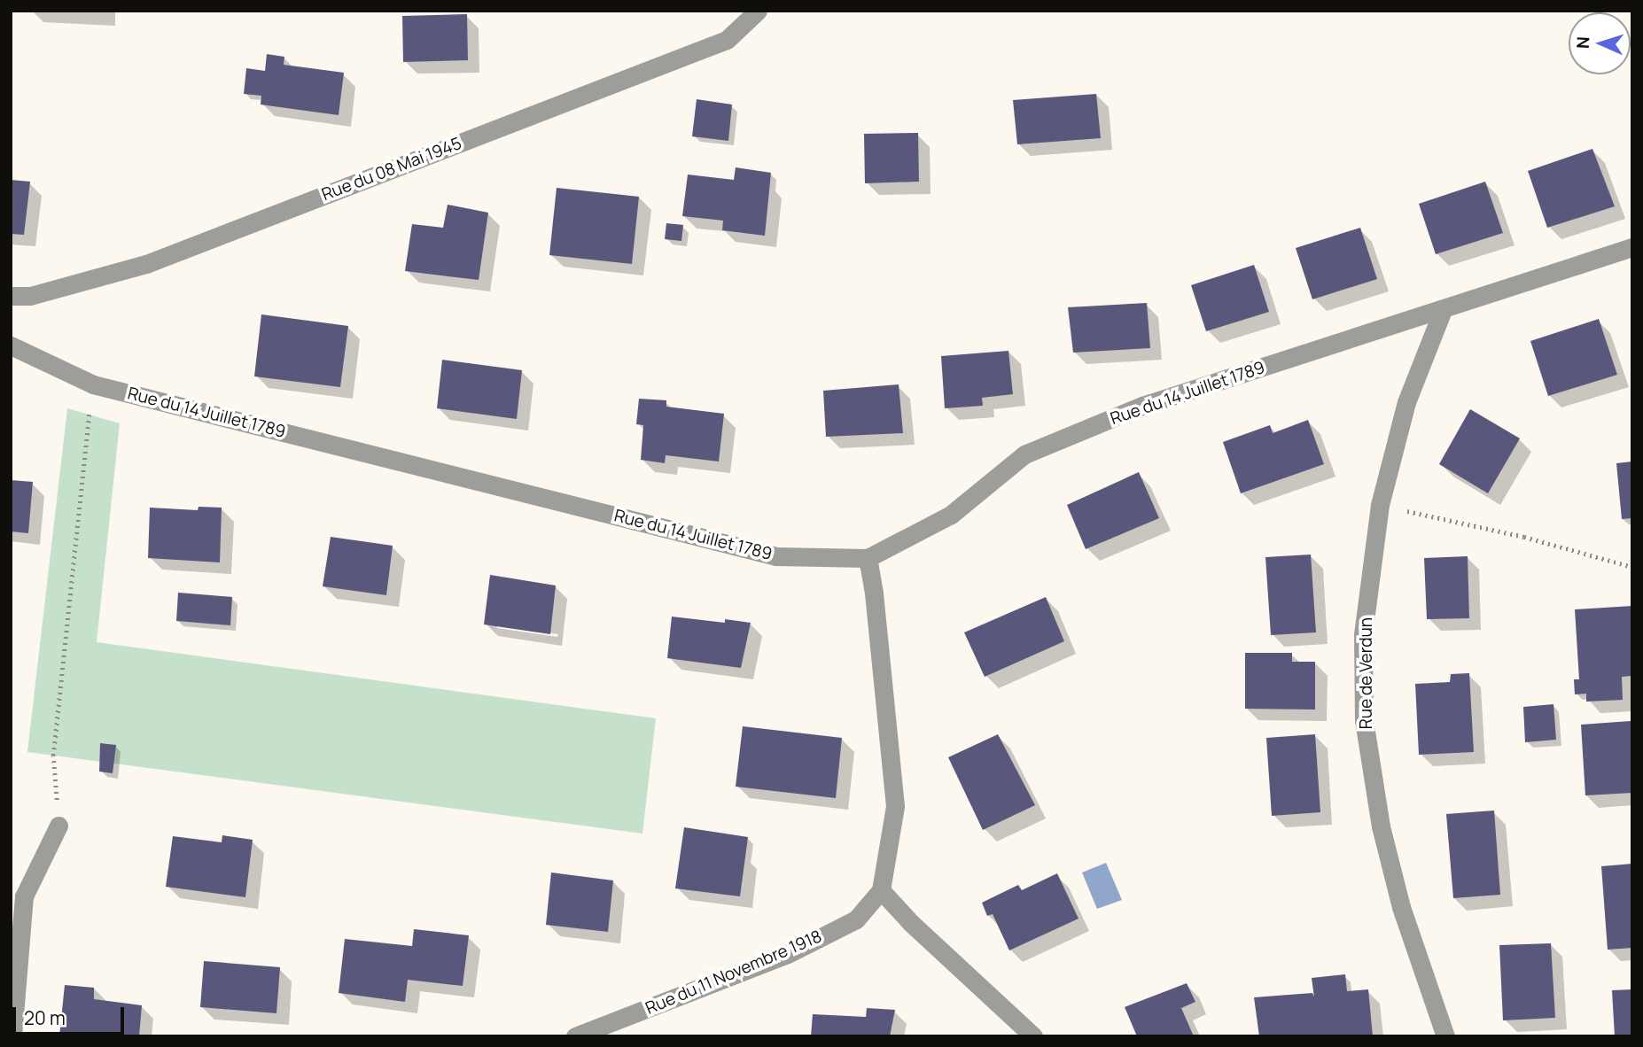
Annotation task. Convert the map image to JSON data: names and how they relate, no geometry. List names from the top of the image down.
{
  "streets": {
    "street": [
      "Rue du 08 Mai 1945",
      "Rue du 14 Juillet 1789",
      "Rue de Verdun",
      "Rue du 11 Novembre 1918"
    ]
  },
  "crossings": [
    ["Rue du 14 Juillet 1789", "Rue de Verdun"]
  ],
  "scale_bar": "20 m",
  "north": "left"
}
